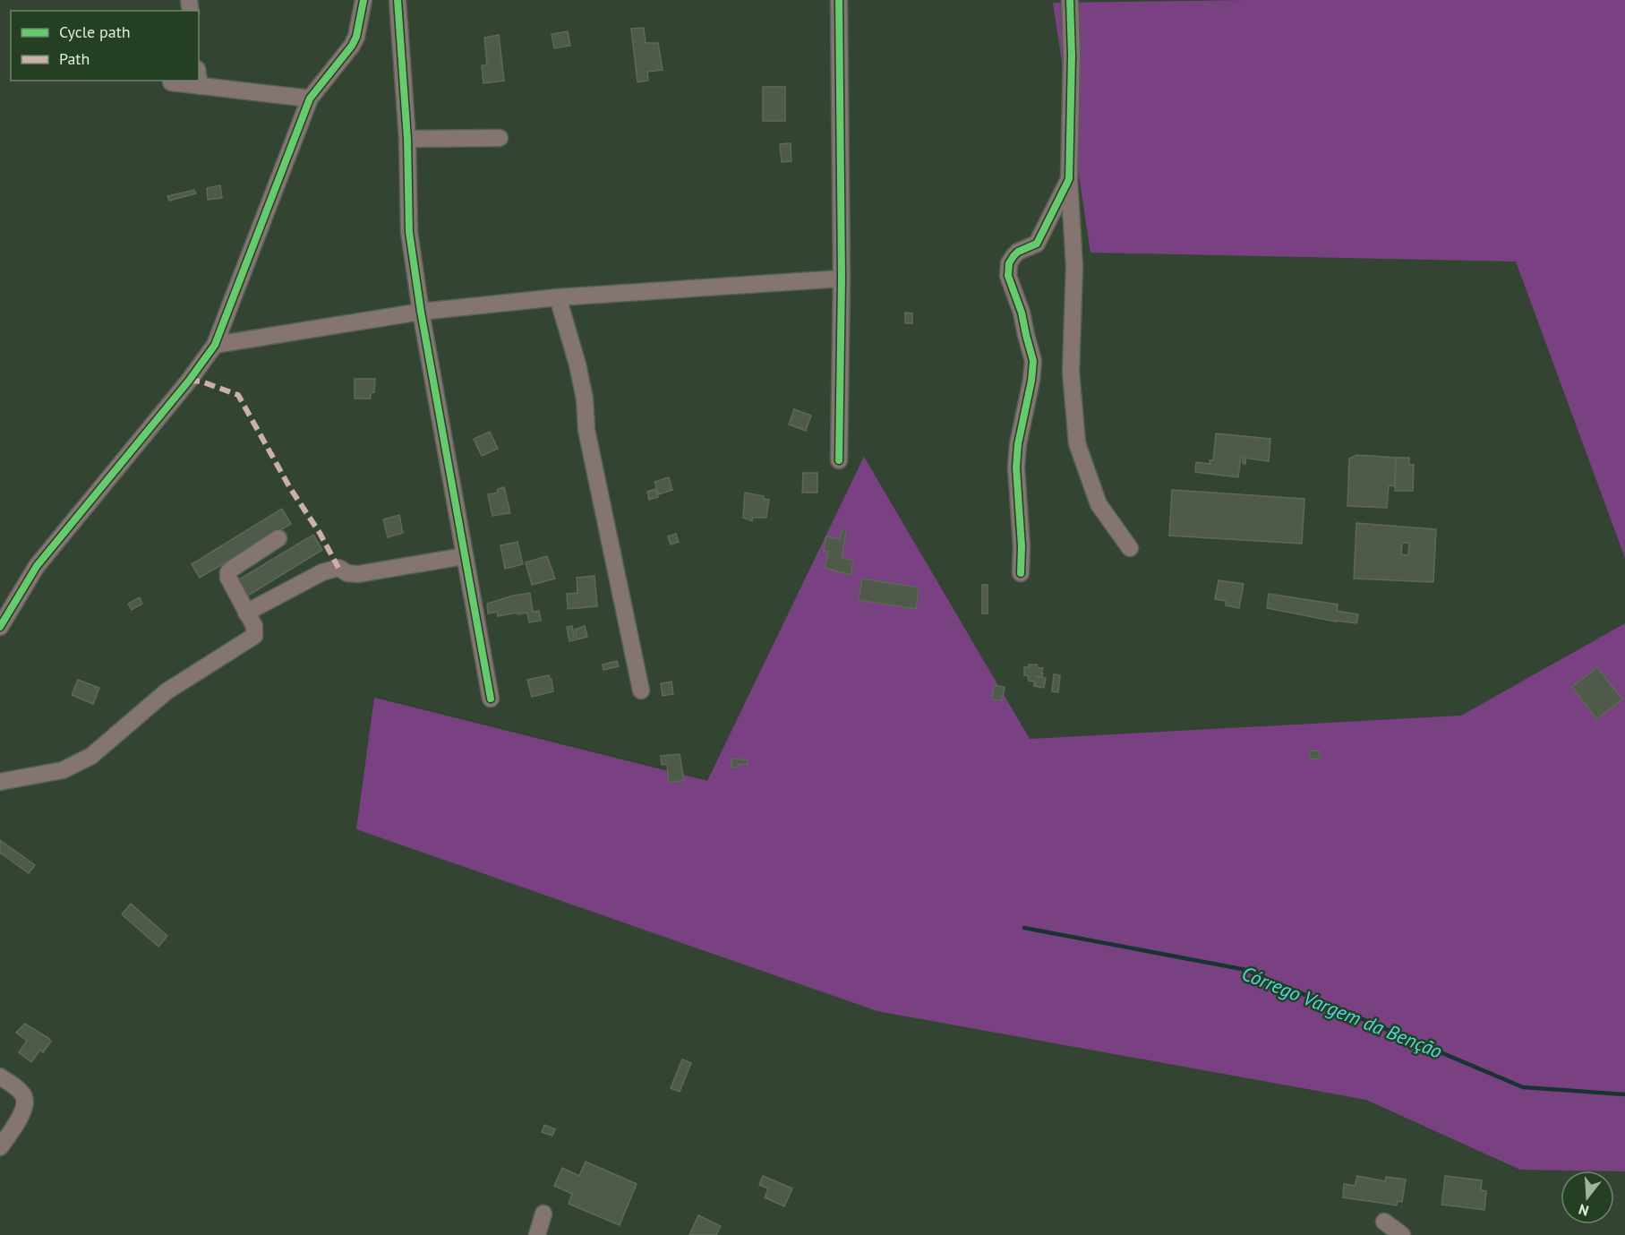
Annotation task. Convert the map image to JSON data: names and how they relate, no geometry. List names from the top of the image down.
{
  "water": ["Córrego Vargem da Benção"],
  "legend": ["Cycle path", "Path"],
  "north": "bottom"
}
